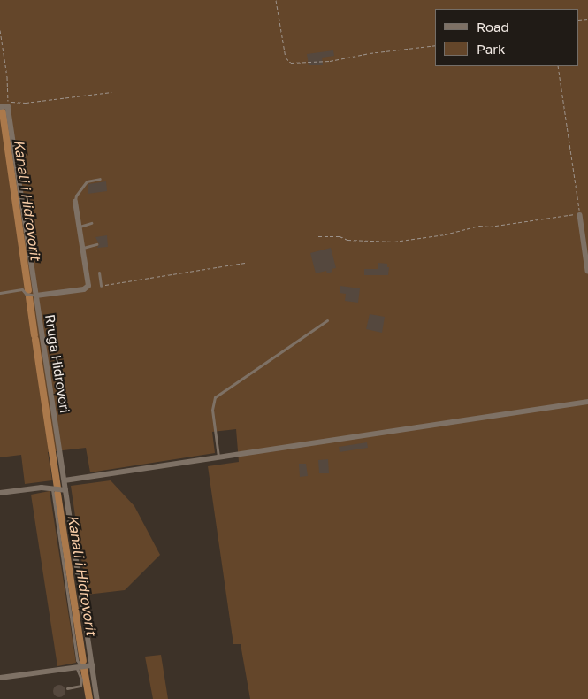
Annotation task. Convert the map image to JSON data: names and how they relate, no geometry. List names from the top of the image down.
{
  "streets": {
    "street": ["Rruga Hidrovori"]
  },
  "water": ["Kanali i Hidrovorit"],
  "legend": ["Road", "Park"]
}
